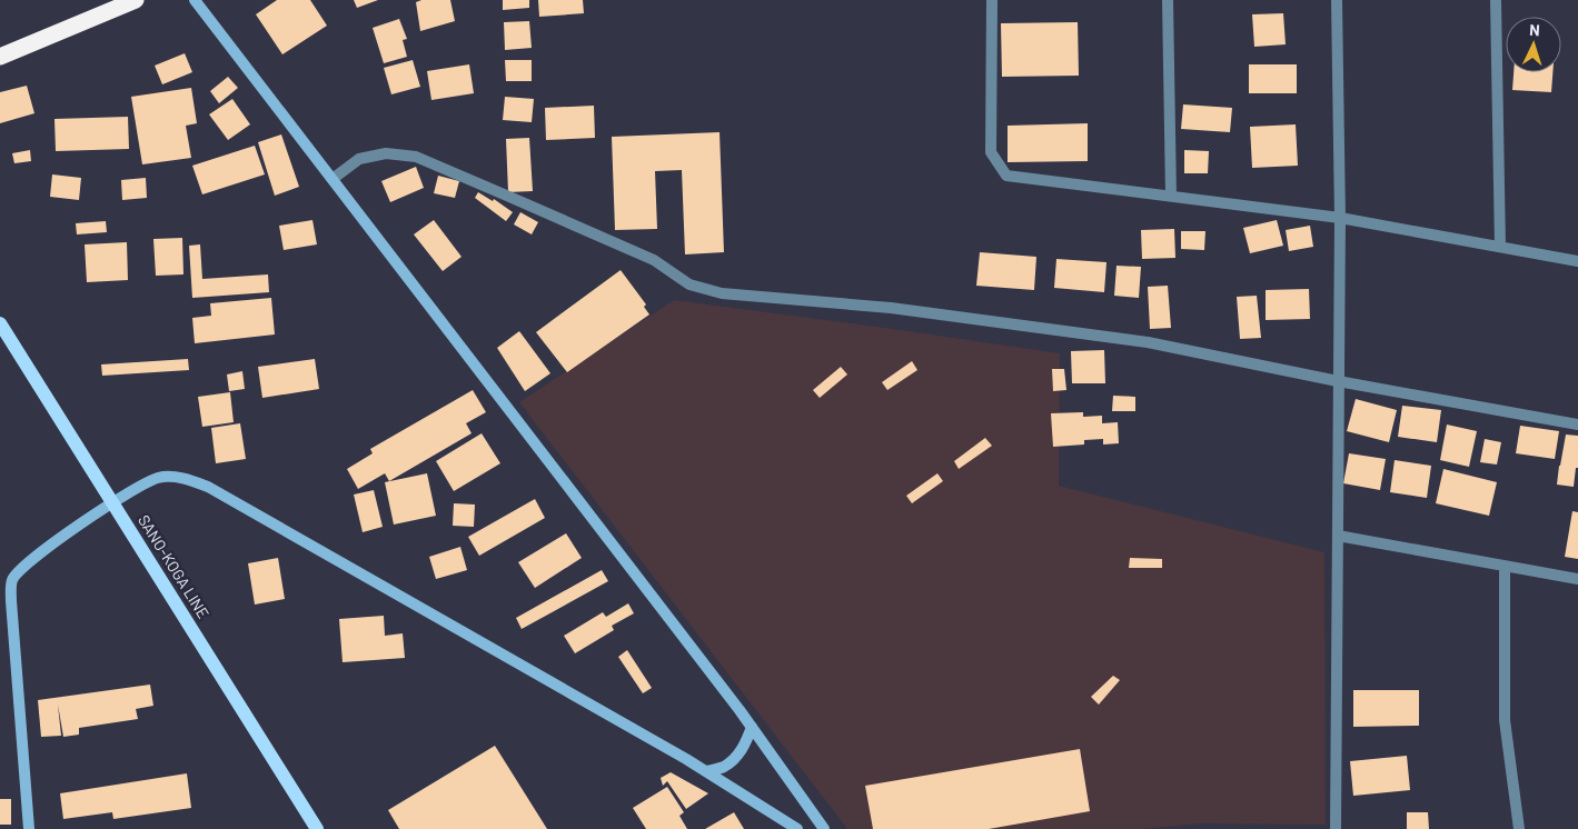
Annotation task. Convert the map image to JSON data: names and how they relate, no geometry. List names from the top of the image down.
{
  "streets": {
    "main road": ["SANO-KOGA LINE"]
  },
  "north": "top"
}
